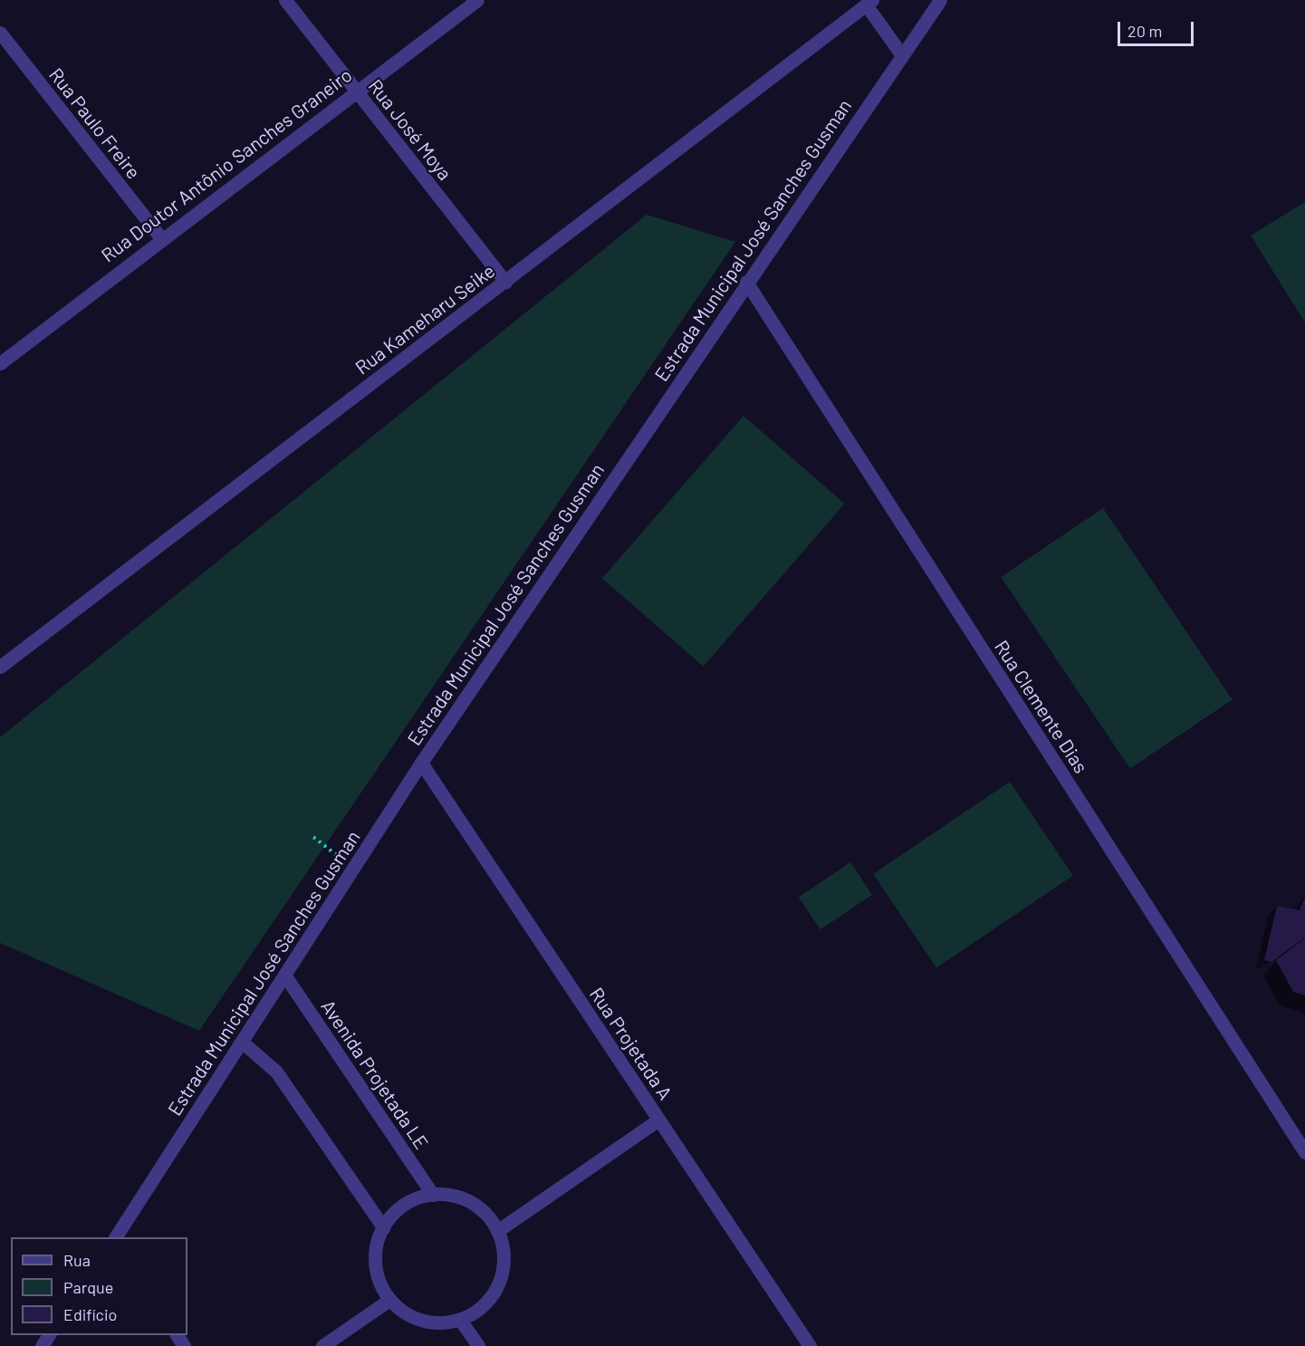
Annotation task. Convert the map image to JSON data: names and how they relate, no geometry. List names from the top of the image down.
{
  "streets": {
    "street": [
      "Rua Paulo Freire",
      "Rua José Moya",
      "Rua Doutor Antônio Sanches Graneiro",
      "Estrada Municipal José Sanches Gusman",
      "Rua Kameharu Seike",
      "Rua Clemente Dias",
      "Rua Projetada A",
      "Avenida Projetada LE"
    ]
  },
  "crossings": [
    ["Rua Paulo Freire", "Rua Doutor Antônio Sanches Graneiro"],
    ["Rua José Moya", "Rua Doutor Antônio Sanches Graneiro"],
    ["Rua José Moya", "Rua Kameharu Seike"],
    ["Estrada Municipal José Sanches Gusman", "Rua Clemente Dias"],
    ["Estrada Municipal José Sanches Gusman", "Rua Projetada A"],
    ["Estrada Municipal José Sanches Gusman", "Avenida Projetada LE"]
  ],
  "legend": ["Rua", "Parque", "Edifício"],
  "scale_bar": "20 m"
}
